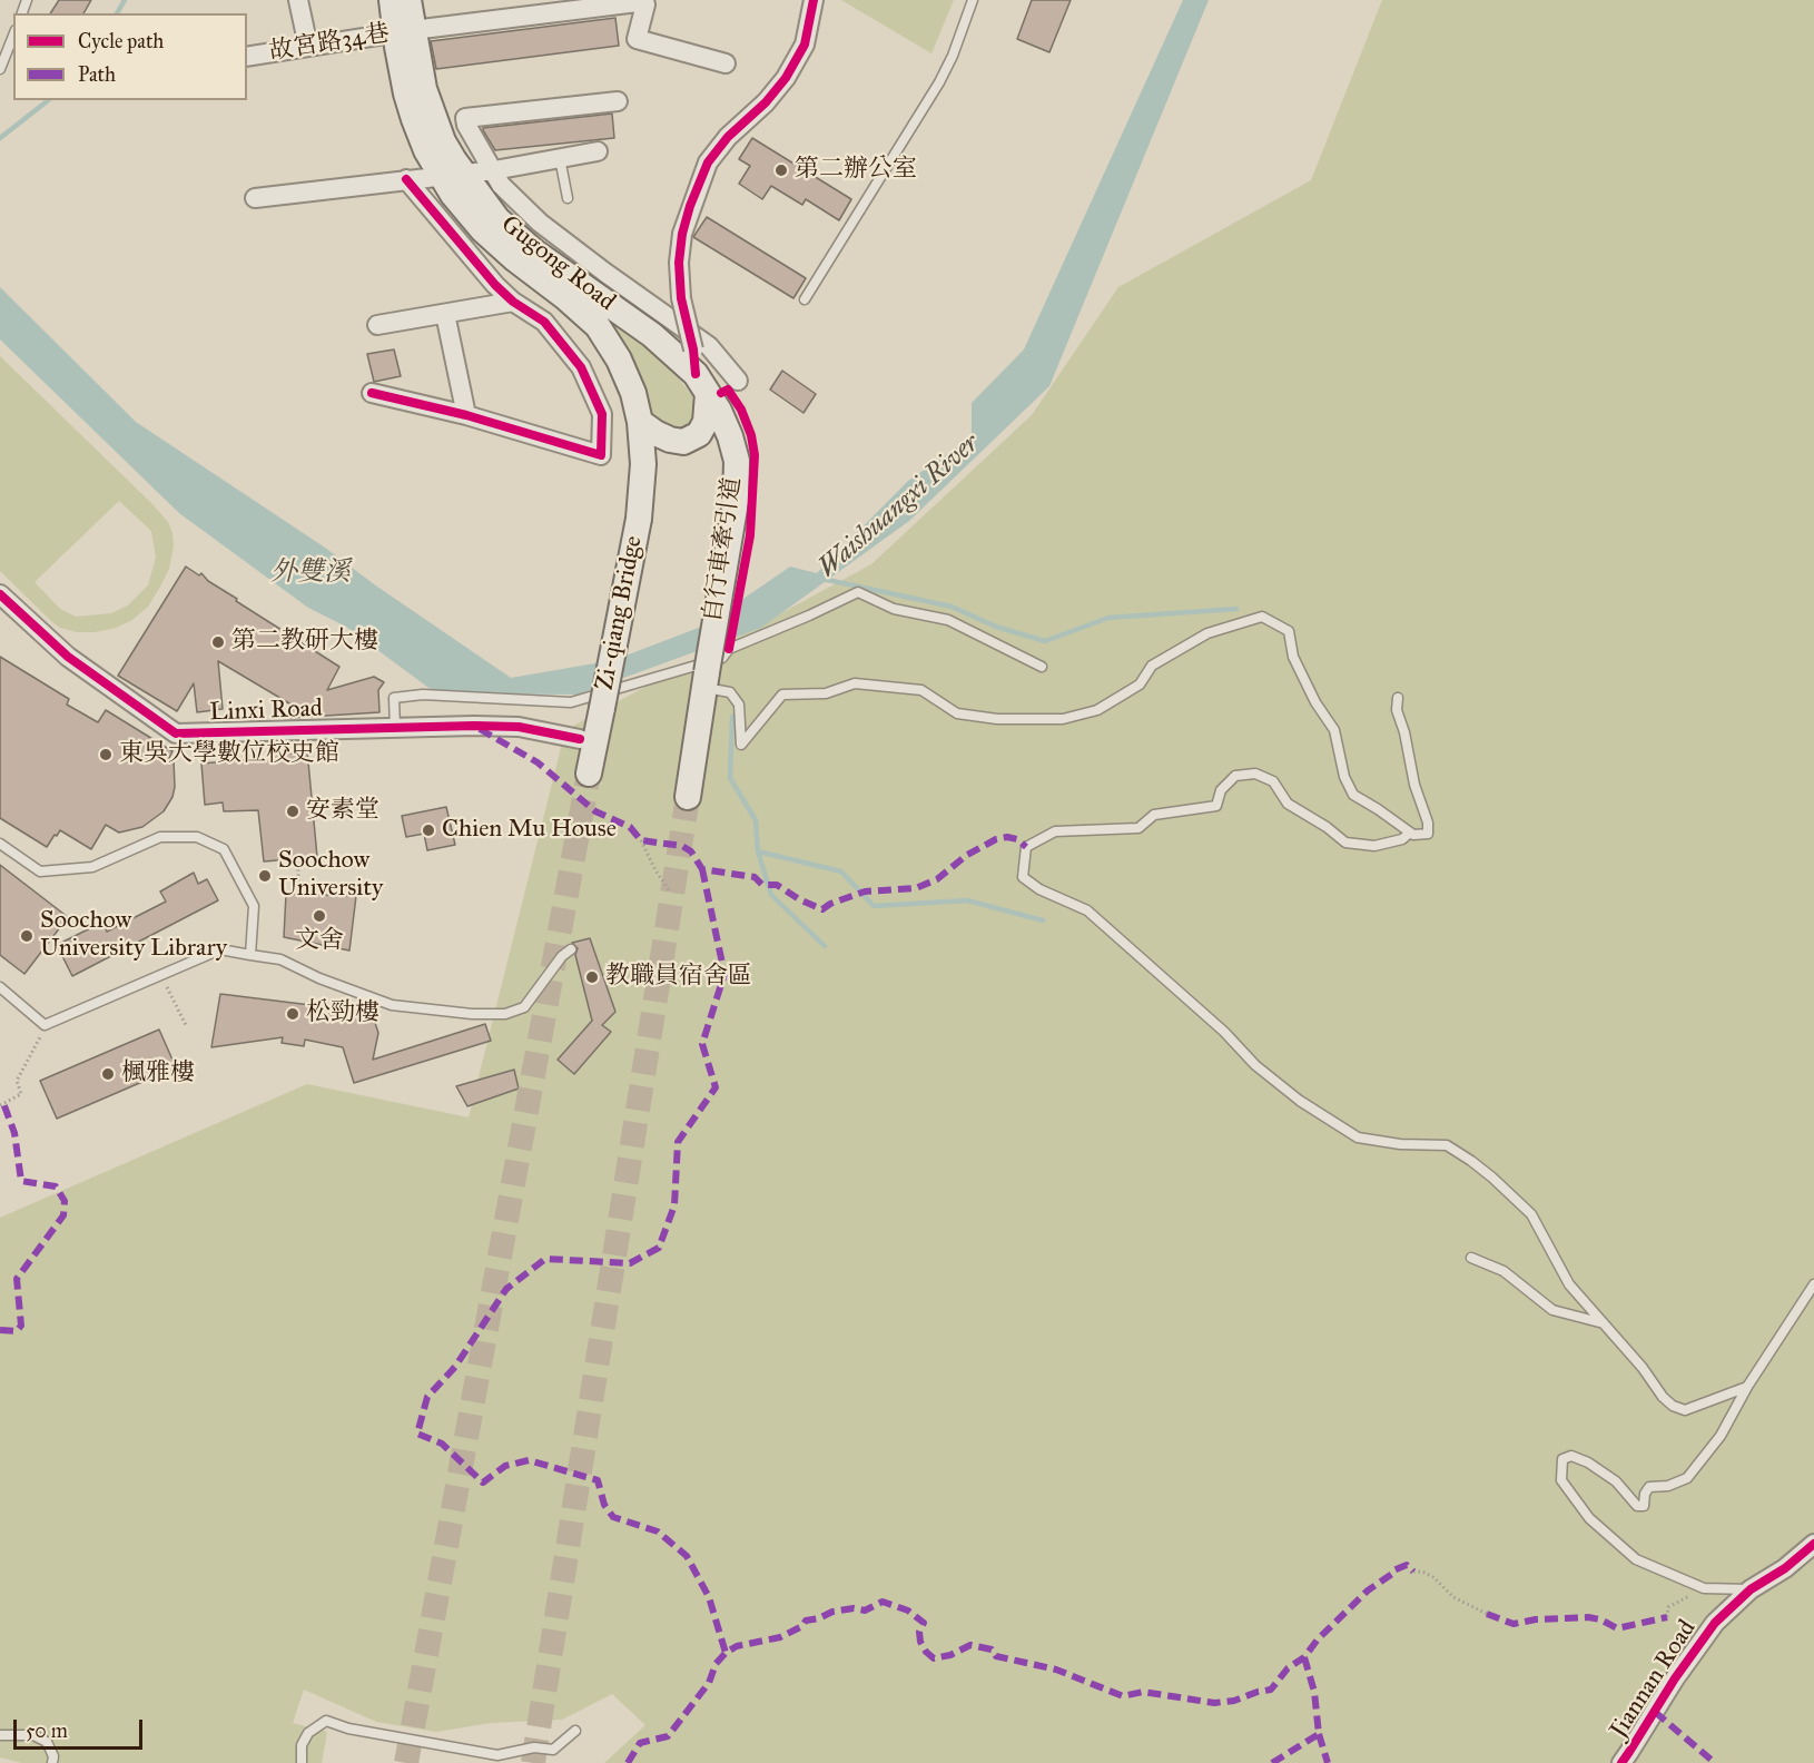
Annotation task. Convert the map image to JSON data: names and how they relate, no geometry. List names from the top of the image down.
{
  "streets": {
    "main road": ["Gugong Road", "Zi-qiang Bridge"],
    "street": ["故宮路34巷", "Linxi Road", "Jiannan Road"],
    "cycle path": ["自行車牽引道"]
  },
  "crossings": [
    ["故宮路34巷", "Gugong Road"],
    ["Gugong Road", "Zi-qiang Bridge"]
  ],
  "water": ["Waishuangxi River", "外雙溪"],
  "places": [
    "第二辦公室",
    "第二教研大樓",
    "東吳大學數位校史館",
    "安素堂",
    "Chien Mu House",
    "Soochow University",
    "文舍",
    "Soochow University Library",
    "教職員宿舍區",
    "松勁樓",
    "楓雅樓"
  ],
  "legend": ["Cycle path", "Path"],
  "scale_bar": "50 m"
}
